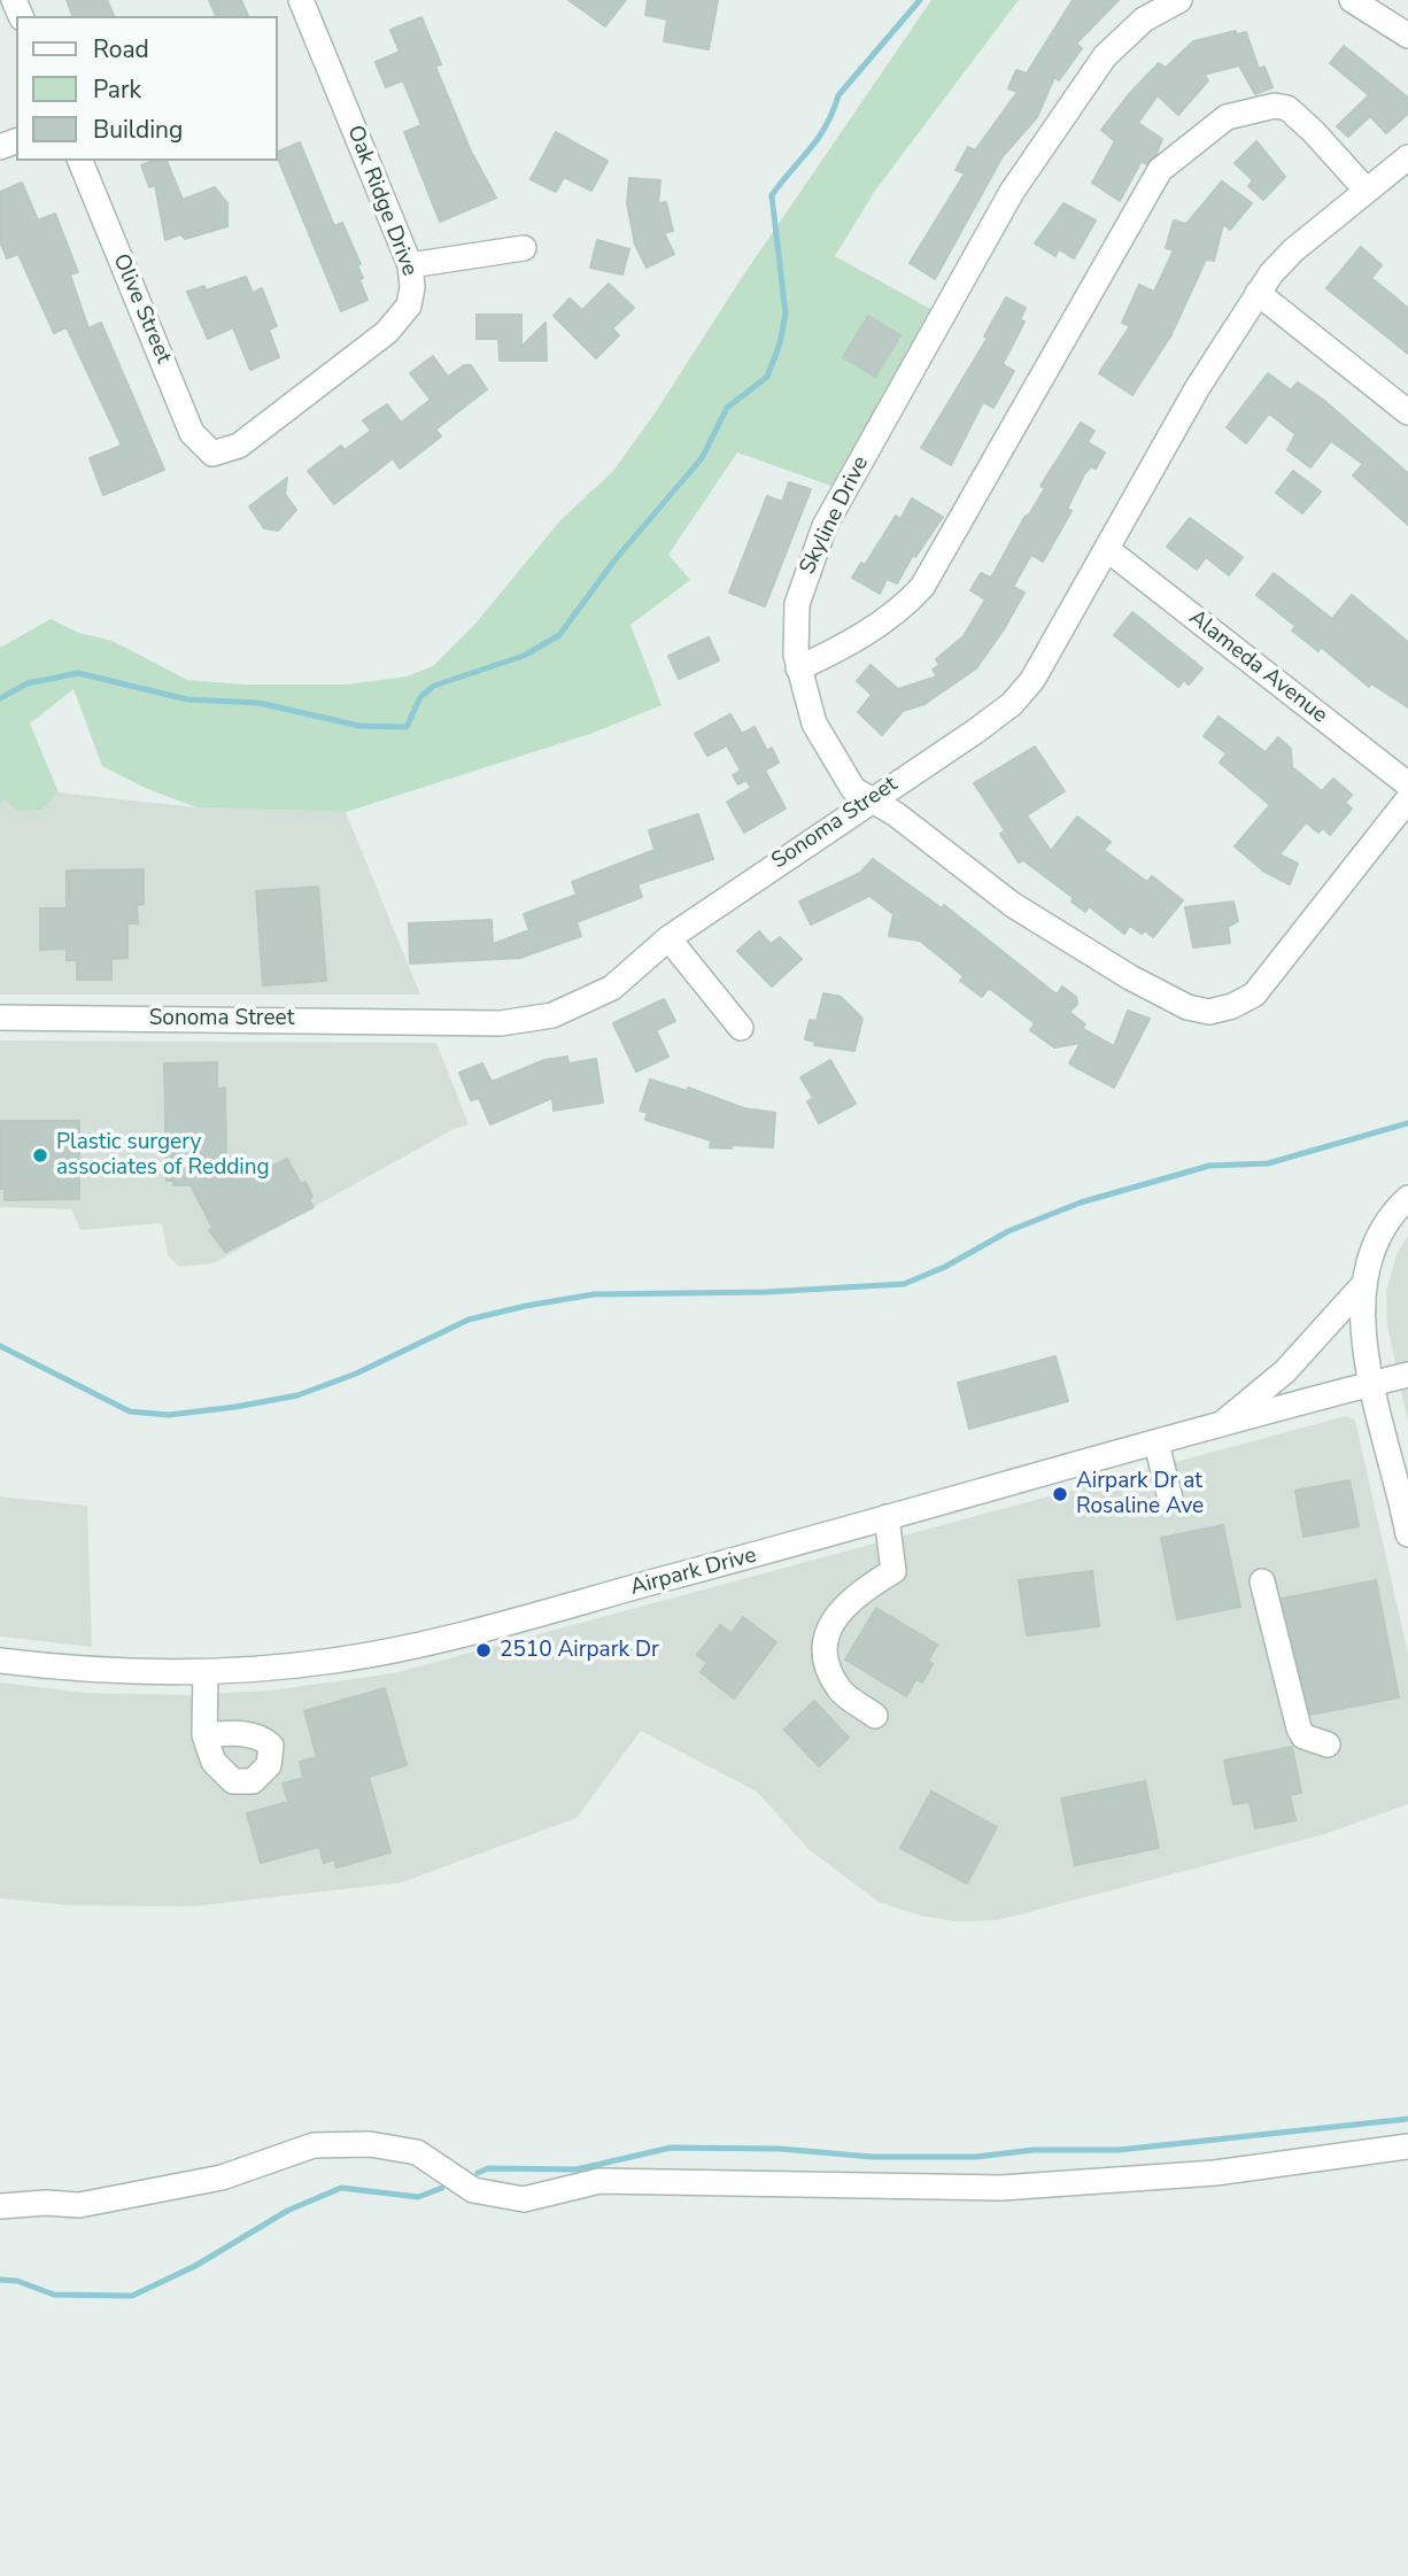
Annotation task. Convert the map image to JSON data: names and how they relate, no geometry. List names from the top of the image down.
{
  "streets": {
    "street": [
      "Oak Ridge Drive",
      "Olive Street",
      "Skyline Drive",
      "Alameda Avenue",
      "Sonoma Street",
      "Airpark Drive"
    ]
  },
  "crossings": [
    ["Oak Ridge Drive", "Olive Street"],
    ["Skyline Drive", "Sonoma Street"],
    ["Alameda Avenue", "Sonoma Street"]
  ],
  "places": ["Plastic surgery associates of Redding", "Airpark Dr at Rosaline Ave", "2510 Airpark Dr"],
  "legend": ["Road", "Park", "Building"]
}
